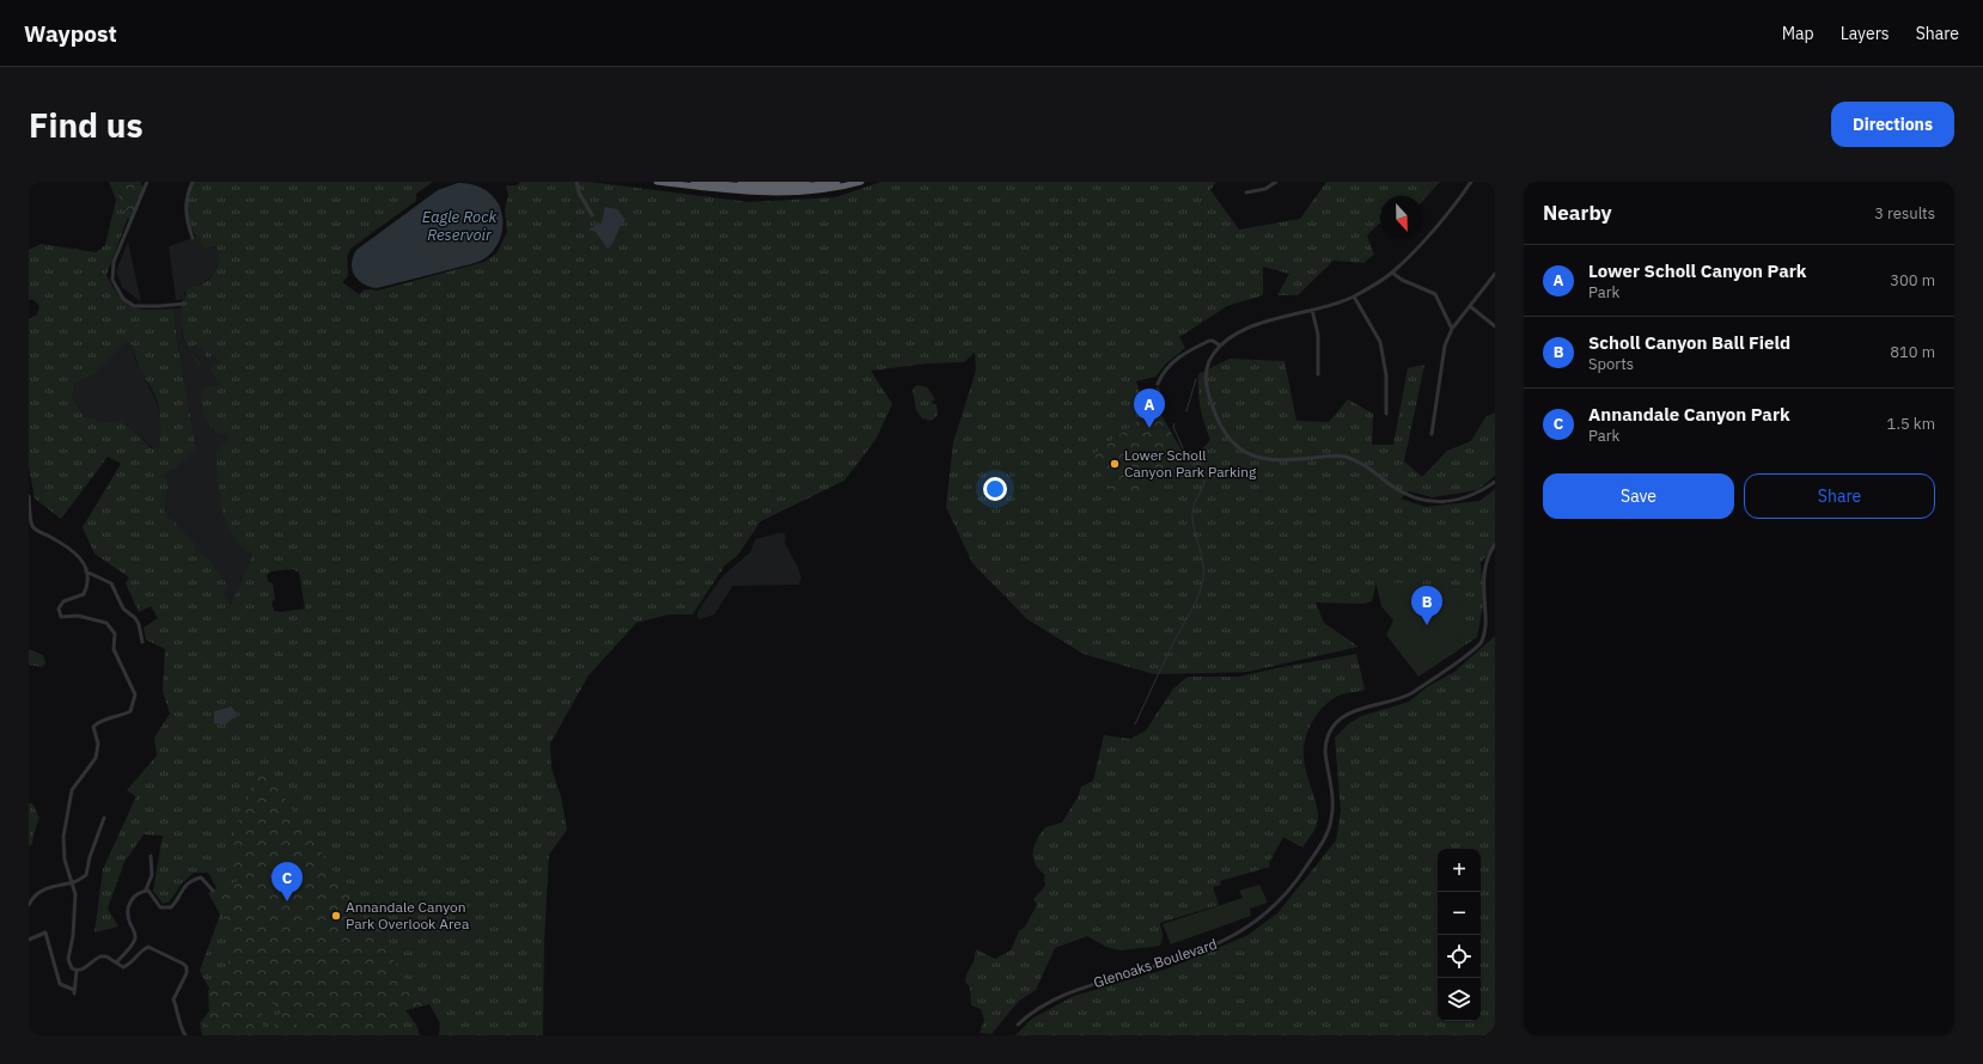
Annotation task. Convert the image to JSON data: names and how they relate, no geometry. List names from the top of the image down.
{
  "streets": {
    "street": ["Glenoaks Boulevard"]
  },
  "water": ["Eagle Rock Reservoir"],
  "places": ["Lower Scholl Canyon Park Parking", "Annandale Canyon Park Overlook Area"],
  "north": "bottom",
  "page": {
    "header": "Waypost",
    "nav": ["Map", "Layers", "Share"],
    "buttons": [
      "Directions",
      ["Save", "Share"]
    ],
    "title": "Find us",
    "heading": ["Nearby", "3 results"],
    "list": [
      {
        "mark": "A",
        "name": "Lower Scholl Canyon Park",
        "note": "Park",
        "value": "300 m"
      },
      {
        "mark": "B",
        "name": "Scholl Canyon Ball Field",
        "note": "Sports",
        "value": "810 m"
      },
      {
        "mark": "C",
        "name": "Annandale Canyon Park",
        "note": "Park",
        "value": "1.5 km"
      }
    ],
    "pins": ["A", "B", "C"],
    "map_buttons": ["+", "−"]
  }
}
